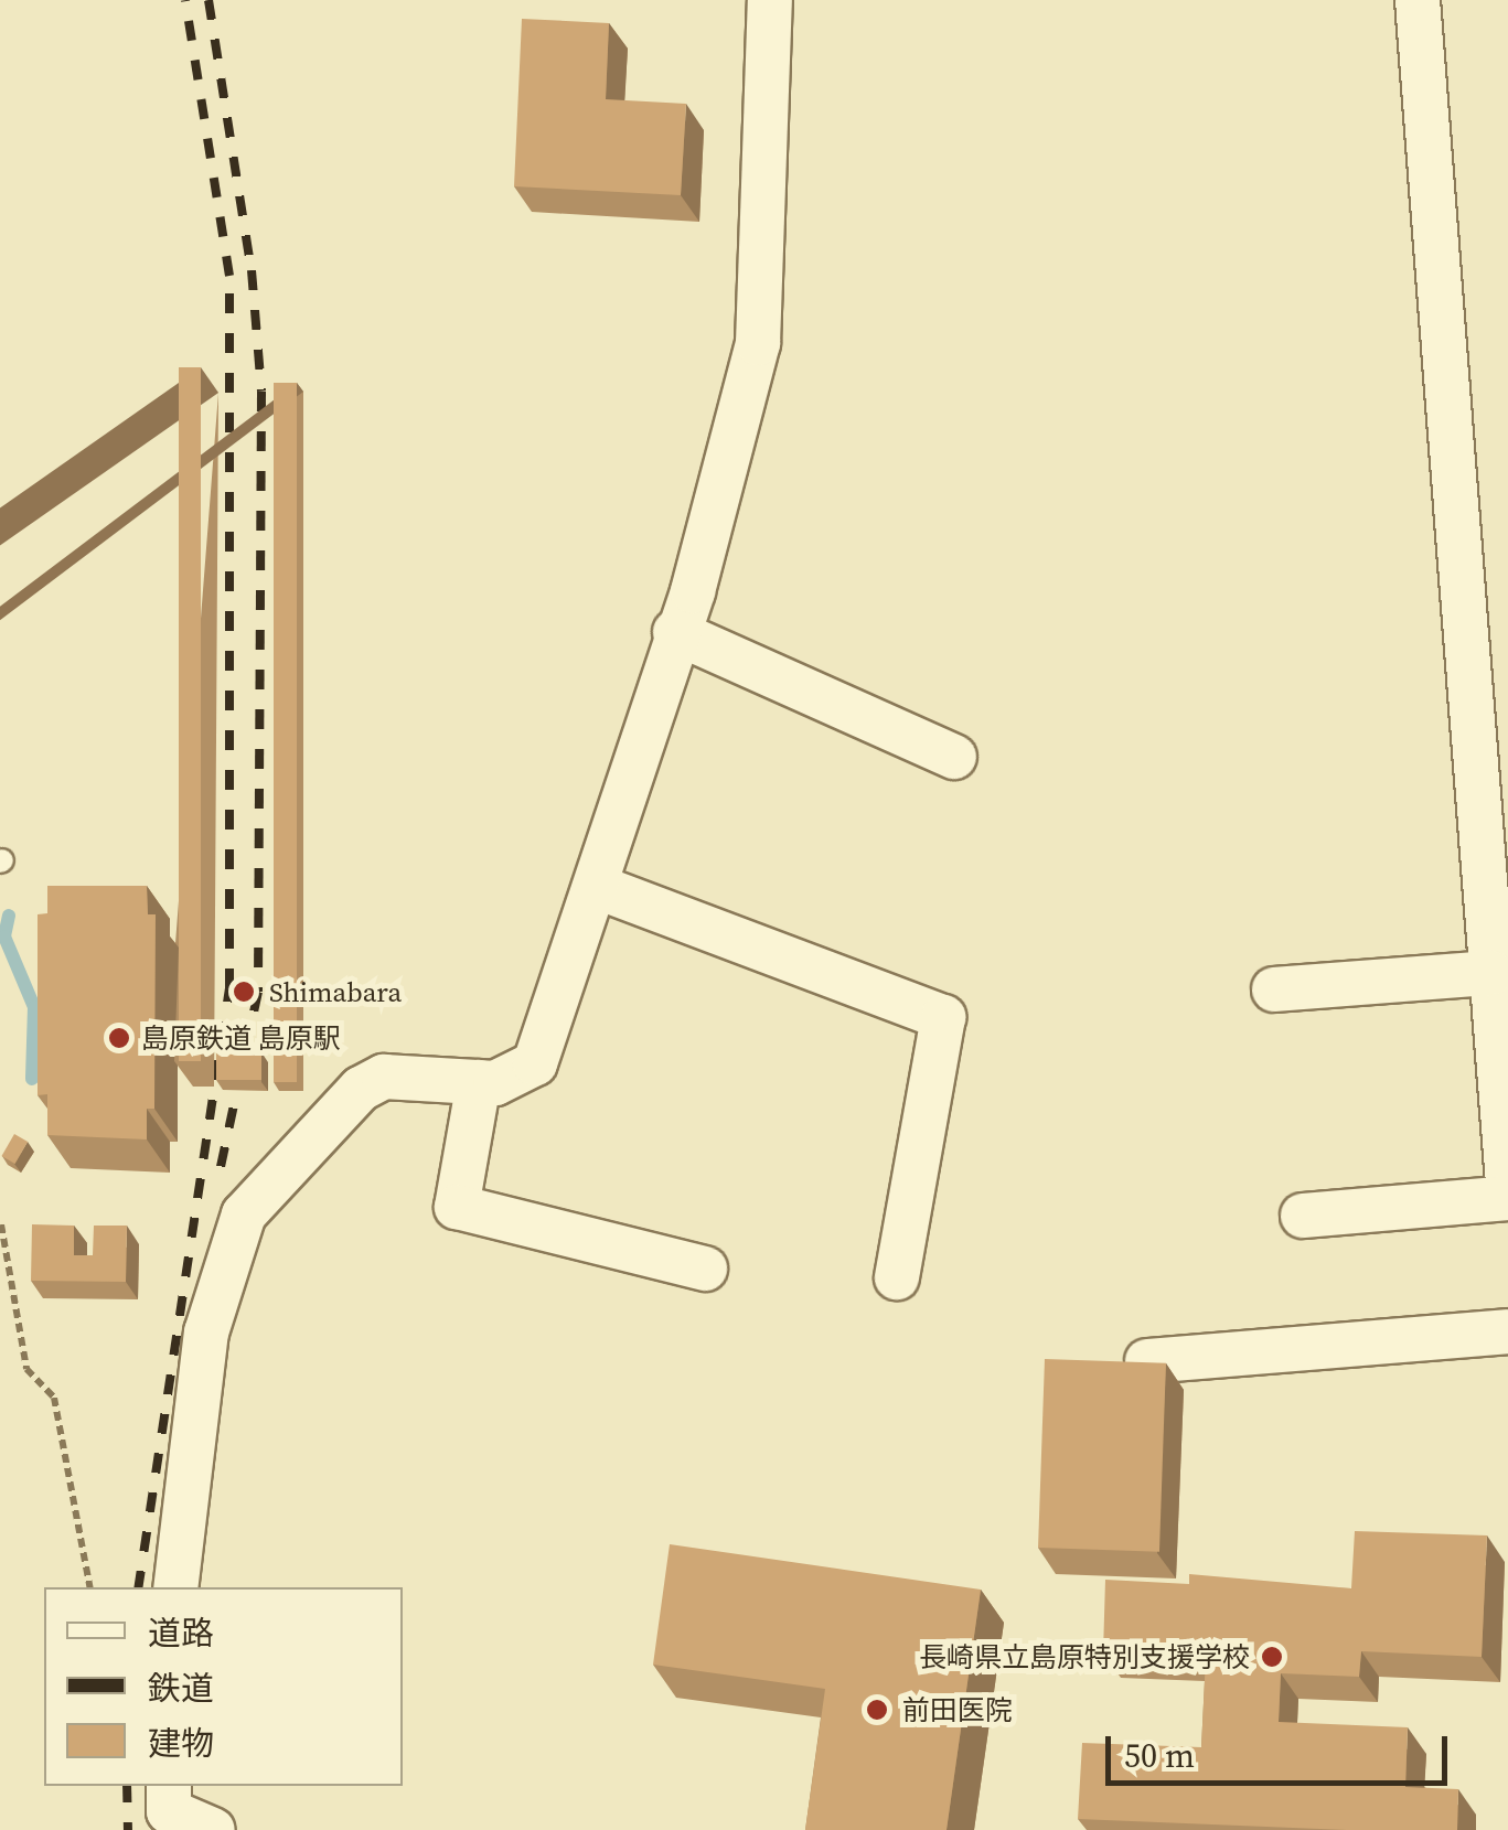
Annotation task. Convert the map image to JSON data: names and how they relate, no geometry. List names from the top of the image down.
{
  "places": [
    "Shimabara",
    "島原鉄道 島原駅",
    "長崎県立島原特別支援学校",
    "前田医院"
  ],
  "legend": ["道路", "鉄道", "建物"],
  "scale_bar": "50 m"
}
